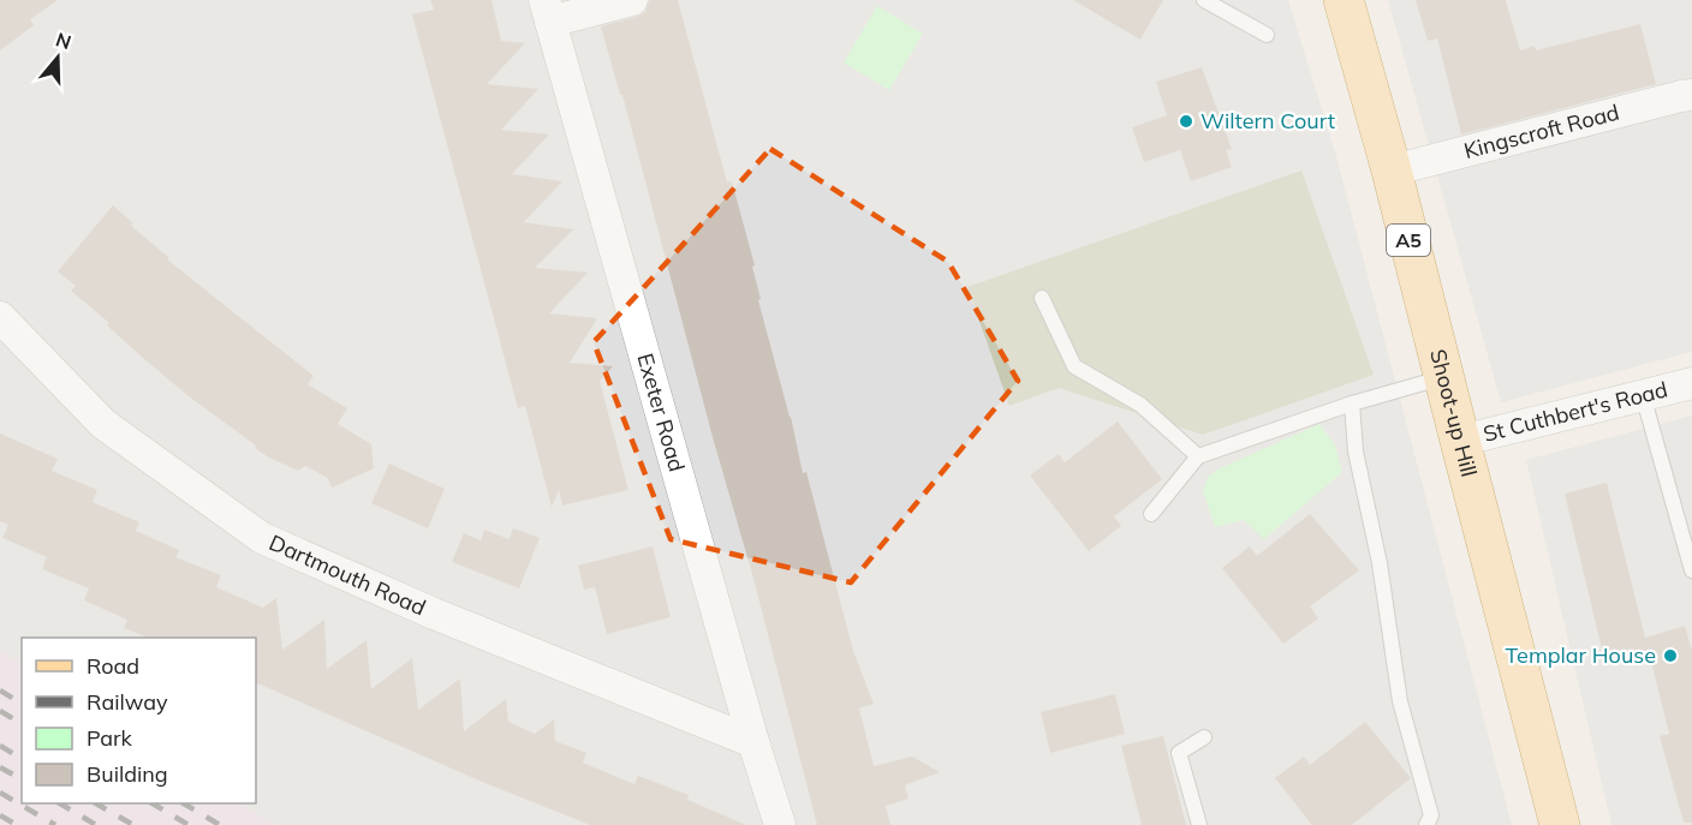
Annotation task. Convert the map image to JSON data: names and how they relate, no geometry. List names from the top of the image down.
{
  "streets": {
    "main road": ["A5", "Shoot-up Hill"],
    "street": [
      "Kingscroft Road",
      "St Cuthbert's Road",
      "Exeter Road",
      "Dartmouth Road"
    ]
  },
  "crossings": [
    ["Kingscroft Road", "Shoot-up Hill"],
    ["Shoot-up Hill", "St Cuthbert's Road"],
    ["Exeter Road", "Dartmouth Road"]
  ],
  "places": ["Wiltern Court", "Templar House"],
  "legend": [
    "Road",
    "Railway",
    "Park",
    "Building"
  ],
  "north": "top"
}
